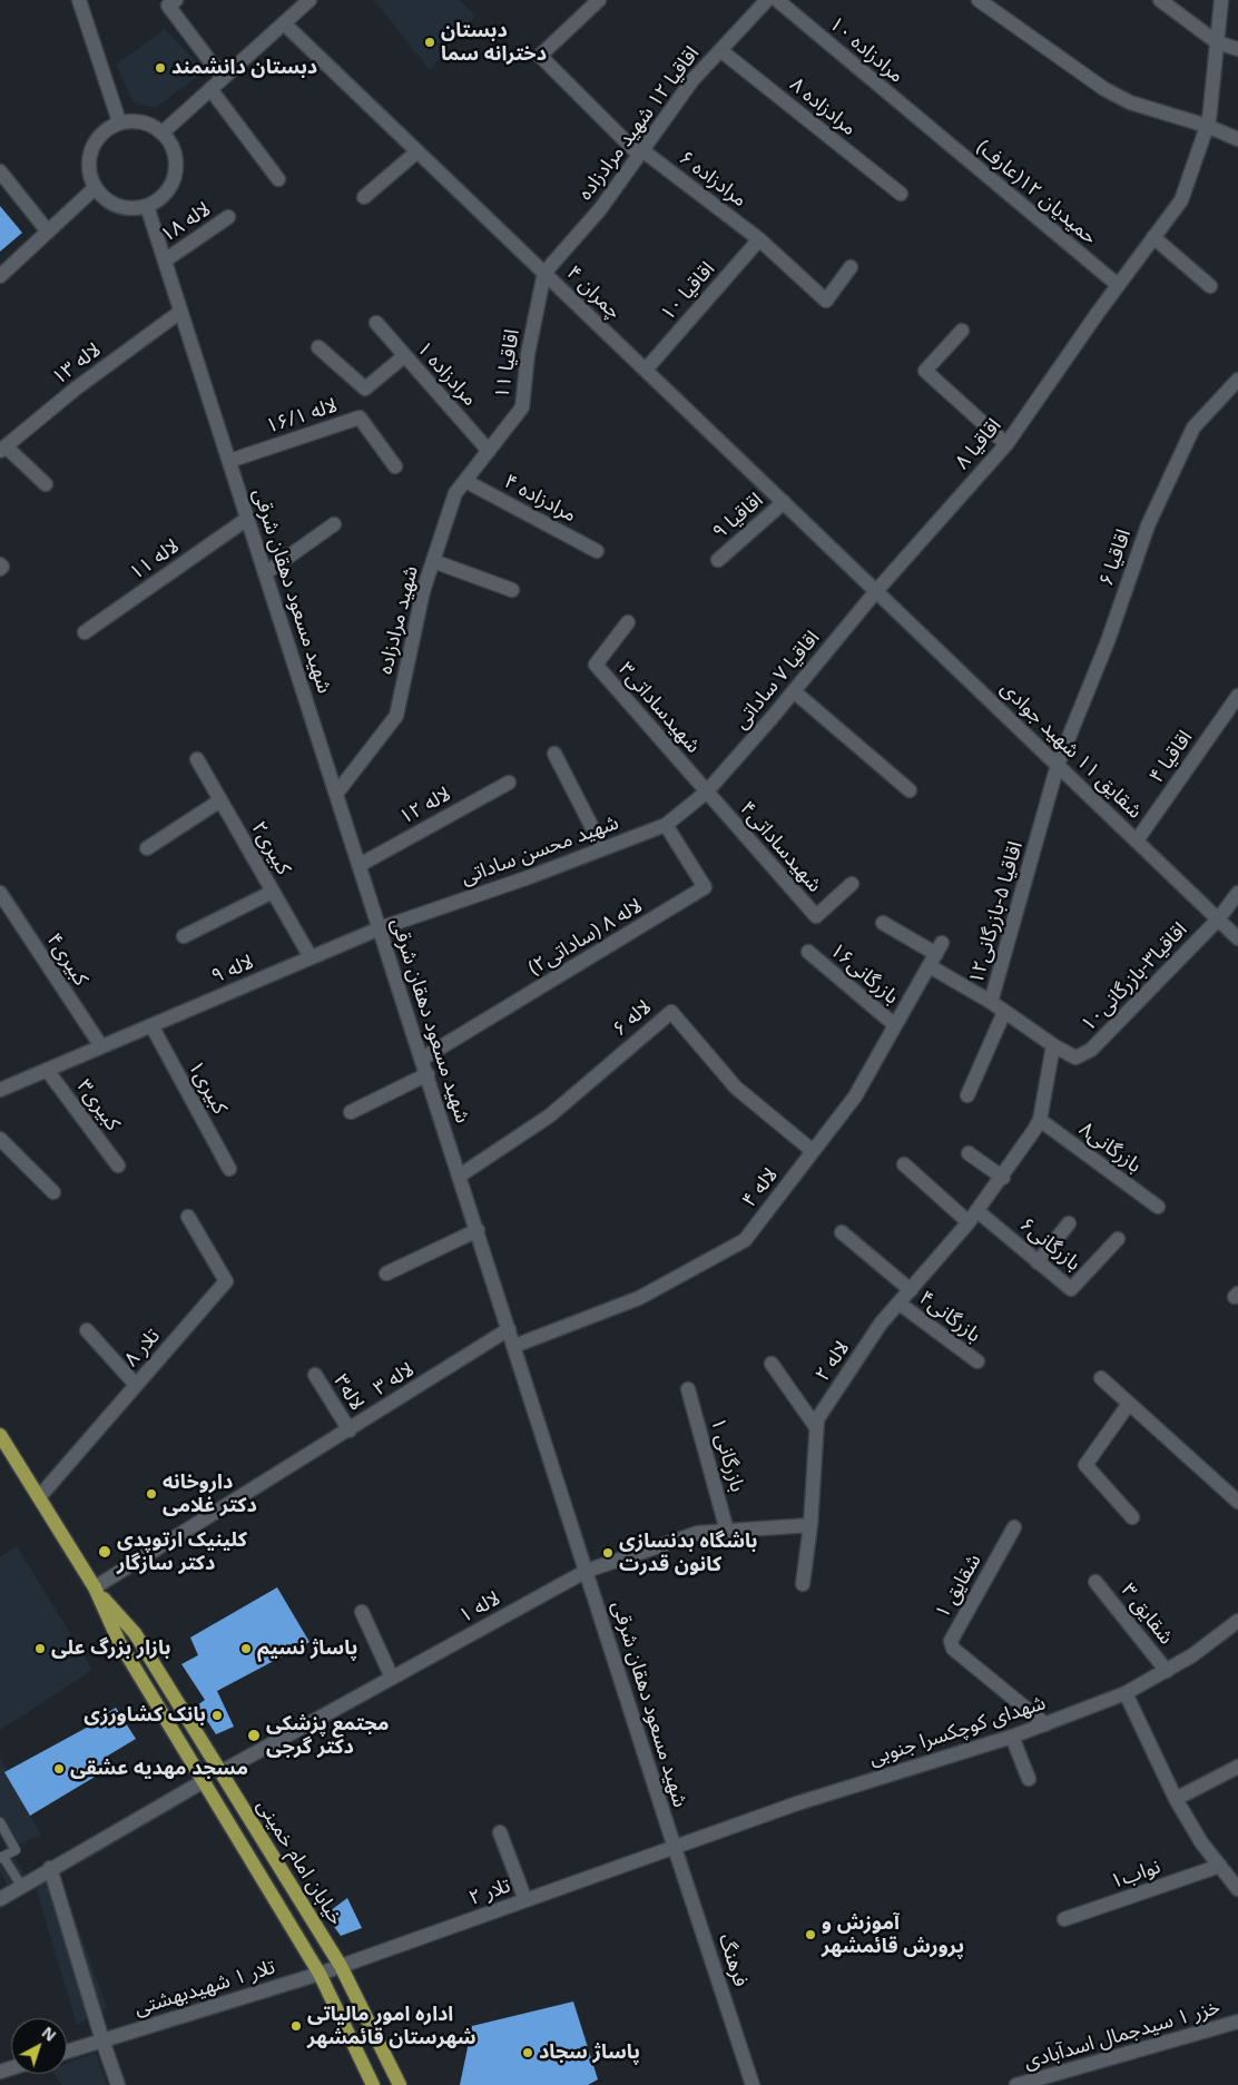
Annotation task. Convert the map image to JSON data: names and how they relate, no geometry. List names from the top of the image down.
{
  "streets": {
    "main road": ["خیابان امام خمینی"],
    "street": [
      "مرادزاده ۱۰",
      "مرادزاده ۸",
      "اقاقیا ۱۲ شهید مرادزاده",
      "مرادزاده ۶",
      "حمیدیان ۱۲(عارف)",
      "لاله ۱۸",
      "اقاقیا ۱۰",
      "چمران ۴",
      "لاله ۱۳",
      "اقاقیا ۱۱",
      "مرادزاده ۱",
      "لاله ۱۶/۱",
      "اقاقیا ۸",
      "مرادزاده ۴",
      "اقاقیا ۹",
      "اقاقیا ۶",
      "لاله ۱۱",
      "شهید مسعود دهقان شرقی",
      "شهید مرادزاده",
      "اقاقیا ۷ ساداتی",
      "شهیدساداتی۳",
      "شقایق ۱۱ شهید جوادی",
      "اقاقیا ۴",
      "لاله ۱۲",
      "شهیدساداتی۴",
      "کبیری۲",
      "شهید محسن ساداتی",
      "اقاقیا ۵-بازرگانی۱۲",
      "لاله ۸ (ساداتی۲)",
      "کبیری۴",
      "لاله ۹",
      "بازرگانی۱۶",
      "اقاقیا۳-بازرگانی۱۰",
      "لاله ۶",
      "کبیری۱",
      "کبیری۳",
      "بازرگانی۸",
      "لاله ۴",
      "بازرگانی۶",
      "بازرگانی۴",
      "تلار ۸",
      "لاله ۲",
      "لاله ۳",
      "لاله۳",
      "بازرگانی ۱",
      "شقایق ۱",
      "لاله ۱",
      "شقایق ۳",
      "شهدای کوچکسرا جنوبی",
      "نواب۱",
      "تلار ۲",
      "فرهنگ",
      "تلار ۱ شهیدبهشتی",
      "خزر ۱ سیدجمال اسدآبادی"
    ]
  },
  "crossings": [
    ["مرادزاده ۱۰", "حمیدیان ۱۲(عارف)"],
    ["مرادزاده ۸", "اقاقیا ۱۲ شهید مرادزاده"],
    ["اقاقیا ۱۲ شهید مرادزاده", "مرادزاده ۶"],
    ["اقاقیا ۱۲ شهید مرادزاده", "چمران ۴"],
    ["اقاقیا ۱۲ شهید مرادزاده", "اقاقیا ۱۱"],
    ["مرادزاده ۶", "اقاقیا ۱۰"],
    ["حمیدیان ۱۲(عارف)", "اقاقیا ۸"],
    ["لاله ۱۸", "شهید مسعود دهقان شرقی"],
    ["اقاقیا ۱۰", "چمران ۴"],
    ["چمران ۴", "اقاقیا ۱۱"],
    ["چمران ۴", "اقاقیا ۸"],
    ["چمران ۴", "اقاقیا ۹"],
    ["چمران ۴", "اقاقیا ۷ ساداتی"],
    ["چمران ۴", "شقایق ۱۱ شهید جوادی"],
    ["لاله ۱۳", "شهید مسعود دهقان شرقی"],
    ["اقاقیا ۱۱", "مرادزاده ۱"],
    ["اقاقیا ۱۱", "شهید مرادزاده"],
    ["مرادزاده ۱", "شهید مرادزاده"],
    ["لاله ۱۶/۱", "شهید مسعود دهقان شرقی"],
    ["اقاقیا ۸", "اقاقیا ۷ ساداتی"],
    ["اقاقیا ۸", "شقایق ۱۱ شهید جوادی"],
    ["مرادزاده ۴", "شهید مرادزاده"],
    ["اقاقیا ۶", "شقایق ۱۱ شهید جوادی"],
    ["اقاقیا ۶", "اقاقیا ۵-بازرگانی۱۲"],
    ["لاله ۱۱", "شهید مسعود دهقان شرقی"],
    ["شهید مسعود دهقان شرقی", "شهید مرادزاده"],
    ["شهید مسعود دهقان شرقی", "لاله ۱۲"],
    ["شهید مسعود دهقان شرقی", "شهید محسن ساداتی"],
    ["شهید مسعود دهقان شرقی", "لاله ۸ (ساداتی۲)"],
    ["شهید مسعود دهقان شرقی", "لاله ۹"],
    ["شهید مسعود دهقان شرقی", "لاله ۶"],
    ["شهید مسعود دهقان شرقی", "لاله ۴"],
    ["شهید مسعود دهقان شرقی", "لاله ۳"],
    ["شهید مسعود دهقان شرقی", "لاله ۱"],
    ["شهید مسعود دهقان شرقی", "شهدای کوچکسرا جنوبی"],
    ["شهید مسعود دهقان شرقی", "تلار ۲"],
    ["شهید مسعود دهقان شرقی", "فرهنگ"],
    ["اقاقیا ۷ ساداتی", "شهیدساداتی۳"],
    ["اقاقیا ۷ ساداتی", "شقایق ۱۱ شهید جوادی"],
    ["اقاقیا ۷ ساداتی", "شهیدساداتی۴"],
    ["اقاقیا ۷ ساداتی", "شهید محسن ساداتی"],
    ["شهیدساداتی۳", "شهیدساداتی۴"],
    ["شهیدساداتی۳", "شهید محسن ساداتی"],
    ["شقایق ۱۱ شهید جوادی", "اقاقیا ۴"],
    ["شقایق ۱۱ شهید جوادی", "اقاقیا ۵-بازرگانی۱۲"],
    ["شقایق ۱۱ شهید جوادی", "اقاقیا۳-بازرگانی۱۰"],
    ["شهیدساداتی۴", "شهید محسن ساداتی"],
    ["کبیری۲", "لاله ۹"],
    ["شهید محسن ساداتی", "لاله ۸ (ساداتی۲)"],
    ["شهید محسن ساداتی", "لاله ۹"],
    ["اقاقیا ۵-بازرگانی۱۲", "اقاقیا۳-بازرگانی۱۰"],
    ["اقاقیا ۵-بازرگانی۱۲", "لاله ۴"],
    ["کبیری۴", "لاله ۹"],
    ["لاله ۹", "کبیری۱"],
    ["لاله ۹", "کبیری۳"],
    ["بازرگانی۱۶", "لاله ۴"],
    ["اقاقیا۳-بازرگانی۱۰", "لاله ۲"],
    ["لاله ۶", "لاله ۴"],
    ["بازرگانی۸", "لاله ۲"],
    ["بازرگانی۶", "لاله ۲"],
    ["بازرگانی۴", "لاله ۲"],
    ["تلار ۸", "خیابان امام خمینی"],
    ["لاله ۳", "لاله۳"],
    ["لاله ۳", "خیابان امام خمینی"],
    ["شقایق ۱", "شهدای کوچکسرا جنوبی"],
    ["لاله ۱", "خیابان امام خمینی"],
    ["شقایق ۳", "شهدای کوچکسرا جنوبی"],
    ["شهدای کوچکسرا جنوبی", "تلار ۲"],
    ["شهدای کوچکسرا جنوبی", "فرهنگ"],
    ["خیابان امام خمینی", "تلار ۲"],
    ["خیابان امام خمینی", "تلار ۱ شهیدبهشتی"],
    ["تلار ۲", "فرهنگ"],
    ["تلار ۲", "تلار ۱ شهیدبهشتی"]
  ],
  "places": [
    "دبستان دخترانه سما",
    "دبستان دانشمند",
    "داروخانه دکتر غلامی",
    "کلینیک ارتوپدی دکتر سازگار",
    "باشگاه بدنسازی کانون قدرت",
    "بازار بزرگ علی",
    "پاساژ نسیم",
    "بانک کشاورزی",
    "مجتمع پزشکی دکتر گرجی",
    "مسجد مهدیه عشقی",
    "آموزش و پرورش قائمشهر",
    "اداره امور مالیاتی شهرستان قائمشهر",
    "پاساژ سجاد"
  ],
  "north": "top right"
}
